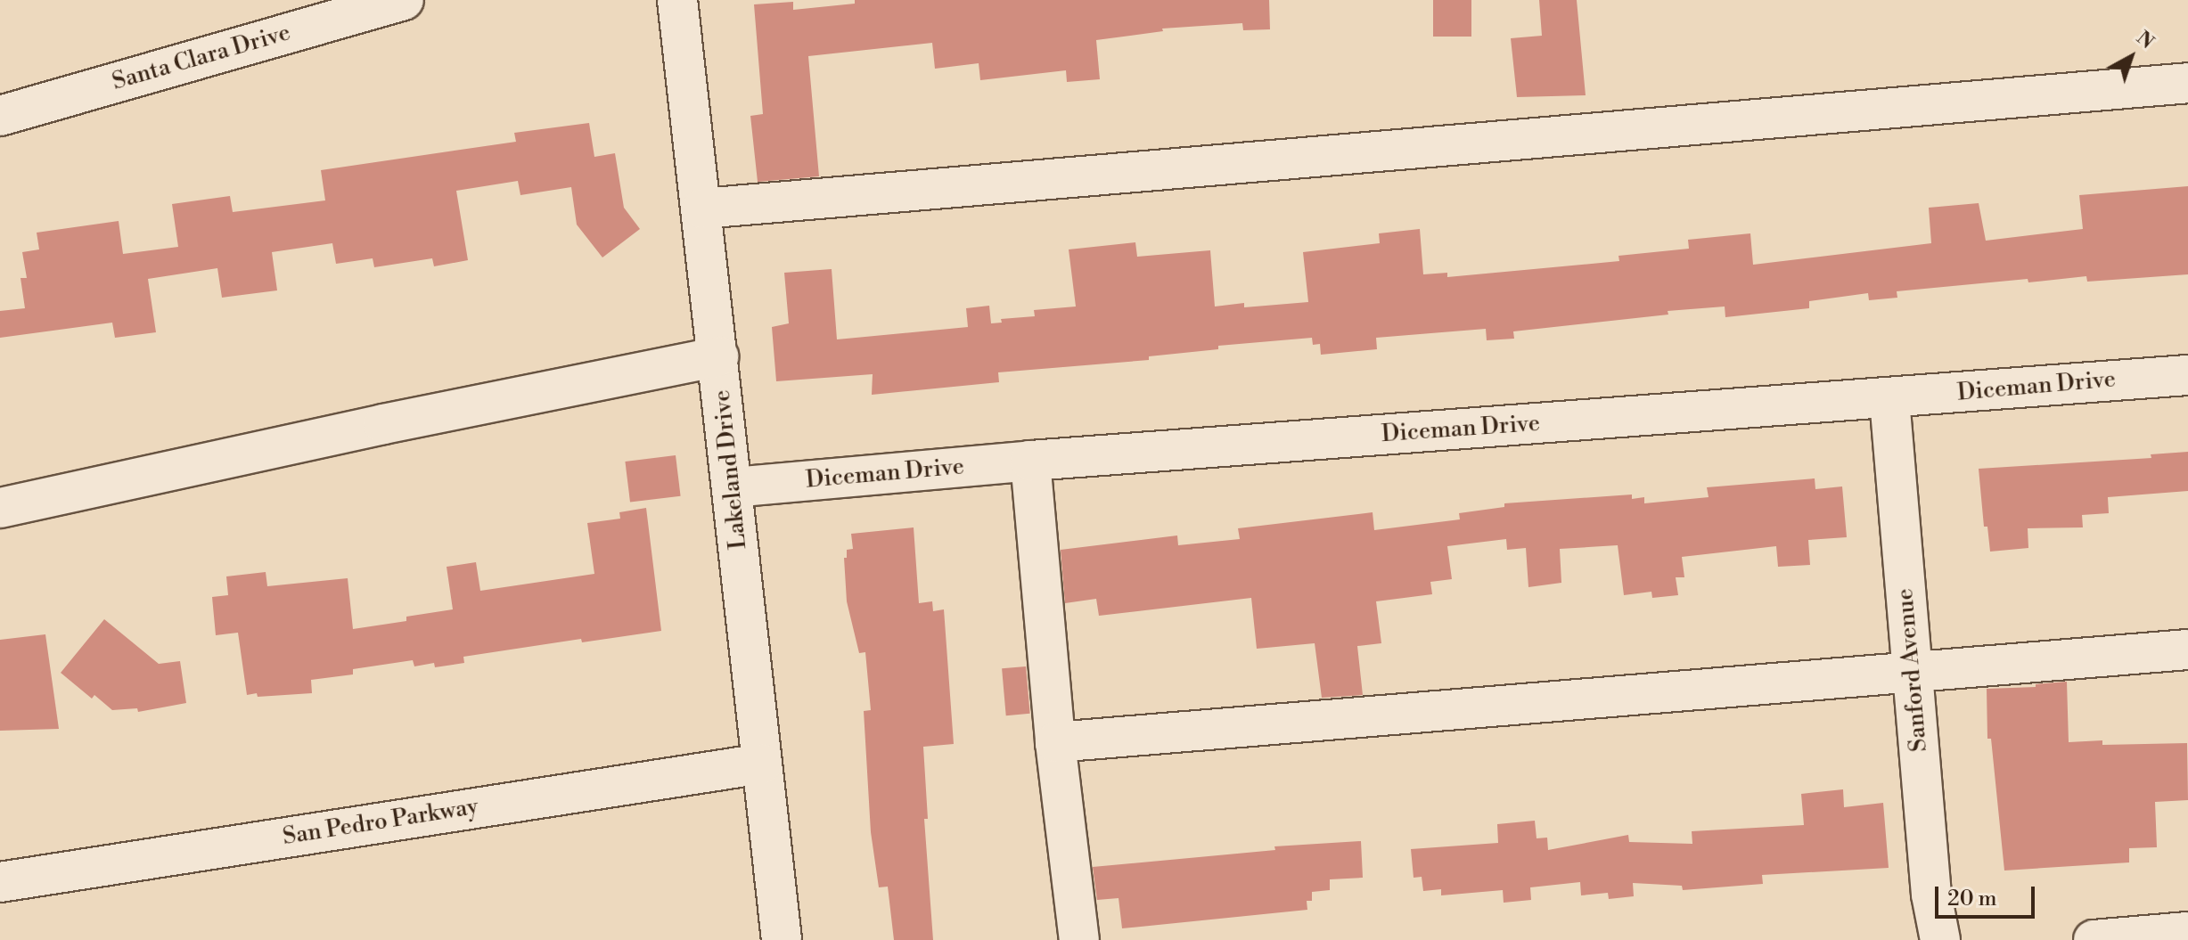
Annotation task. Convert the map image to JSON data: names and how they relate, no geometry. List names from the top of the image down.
{
  "streets": {
    "street": [
      "Santa Clara Drive",
      "Diceman Drive",
      "Lakeland Drive",
      "Sanford Avenue",
      "San Pedro Parkway"
    ]
  },
  "crossings": [
    ["Diceman Drive", "Lakeland Drive"],
    ["Diceman Drive", "Sanford Avenue"],
    ["Lakeland Drive", "San Pedro Parkway"]
  ],
  "scale_bar": "20 m",
  "north": "top right"
}
